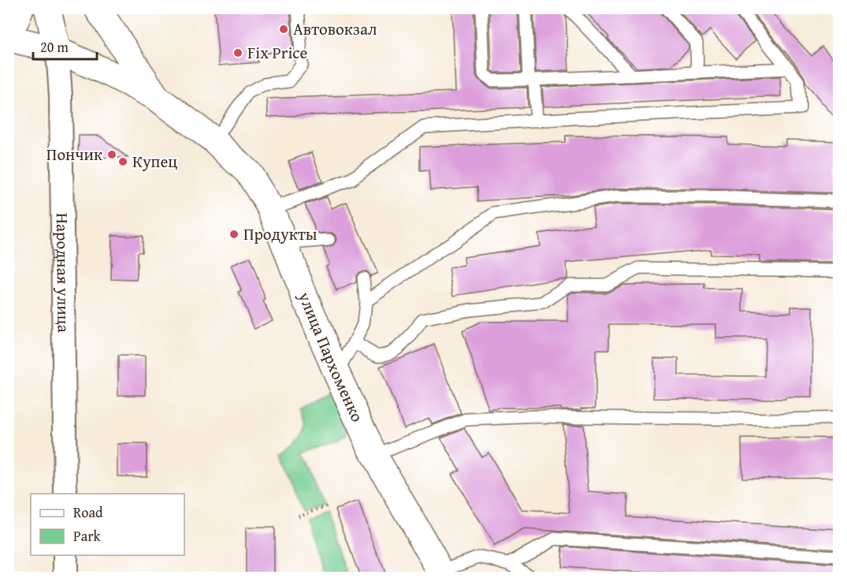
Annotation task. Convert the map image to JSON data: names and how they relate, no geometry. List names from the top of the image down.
{
  "streets": {
    "street": ["Народная улица", "улица Пархоменко"]
  },
  "places": [
    "Автовокзал",
    "Fix Price",
    "Пончик",
    "Купец",
    "Продукты"
  ],
  "legend": ["Road", "Park"],
  "scale_bar": "20 m"
}
